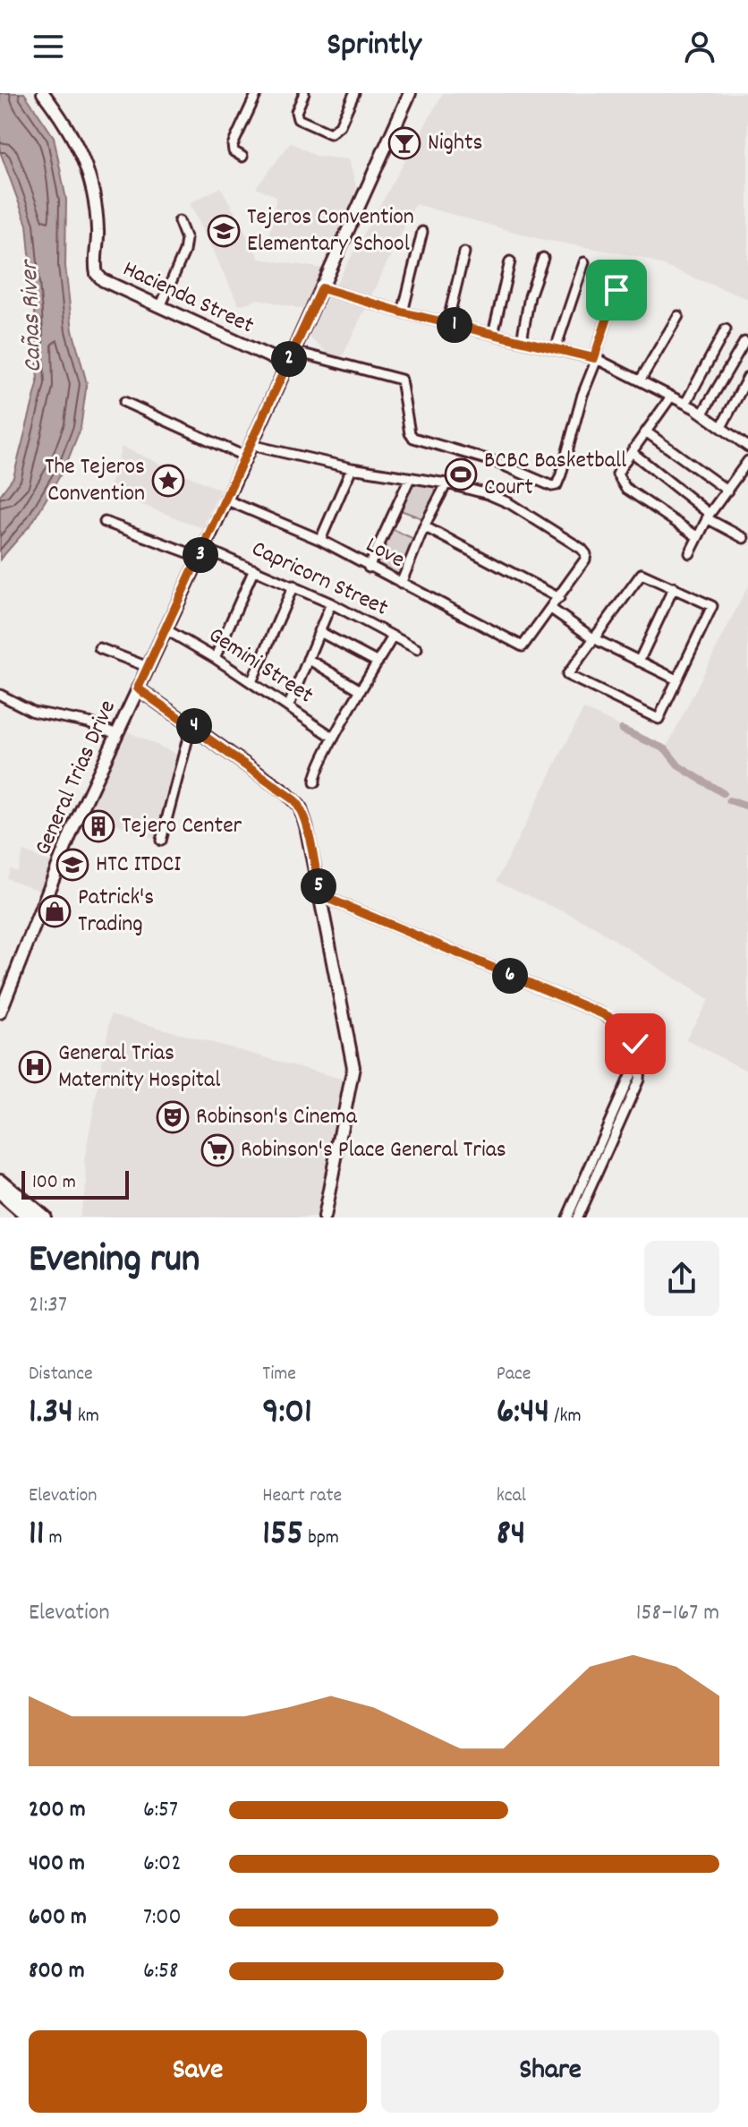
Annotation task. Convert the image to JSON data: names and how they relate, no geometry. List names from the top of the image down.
{
  "streets": {
    "street": [
      "Hacienda Street",
      "Love",
      "Capricorn Street",
      "Gemini Street",
      "General Trias Drive"
    ]
  },
  "crossings": [
    ["Hacienda Street", "General Trias Drive"],
    ["Love", "General Trias Drive"],
    ["Capricorn Street", "General Trias Drive"],
    ["Gemini Street", "General Trias Drive"]
  ],
  "water": ["Cañas River"],
  "places": {
    "bar": ["Nights"],
    "school or university": ["Tejeros Convention Elementary School", "HTC ITDCI"],
    "sports": ["BCBC Basketball Court"],
    "place": ["The Tejeros Convention"],
    "building": ["Tejero Center"],
    "shop": ["Patrick's Trading"],
    "hospital": ["General Trias Maternity Hospital"],
    "theatre": ["Robinson's Cinema"],
    "supermarket": ["Robinson's Place General Trias"]
  },
  "scale_bar": "100 m",
  "page": {
    "header": "Sprintly",
    "pins": [
      "1",
      "2",
      "3",
      "4",
      "5",
      "6"
    ],
    "scale": "100 m",
    "heading": ["Evening run", "21:37"],
    "stats": [
      ["Distance", "1.34 km"],
      ["Time", "9:01"],
      ["Pace", "6:44 /km"],
      ["Elevation", "11 m"],
      ["Heart rate", "155 bpm"],
      ["kcal", "84"]
    ],
    "chart": ["Elevation", "158–167 m"],
    "list": [
      {
        "name": "200 m",
        "note": "6:57"
      },
      {
        "name": "400 m",
        "note": "6:02"
      },
      {
        "name": "600 m",
        "note": "7:00"
      },
      {
        "name": "800 m",
        "note": "6:58"
      }
    ],
    "buttons": ["Save", "Share"]
  }
}
